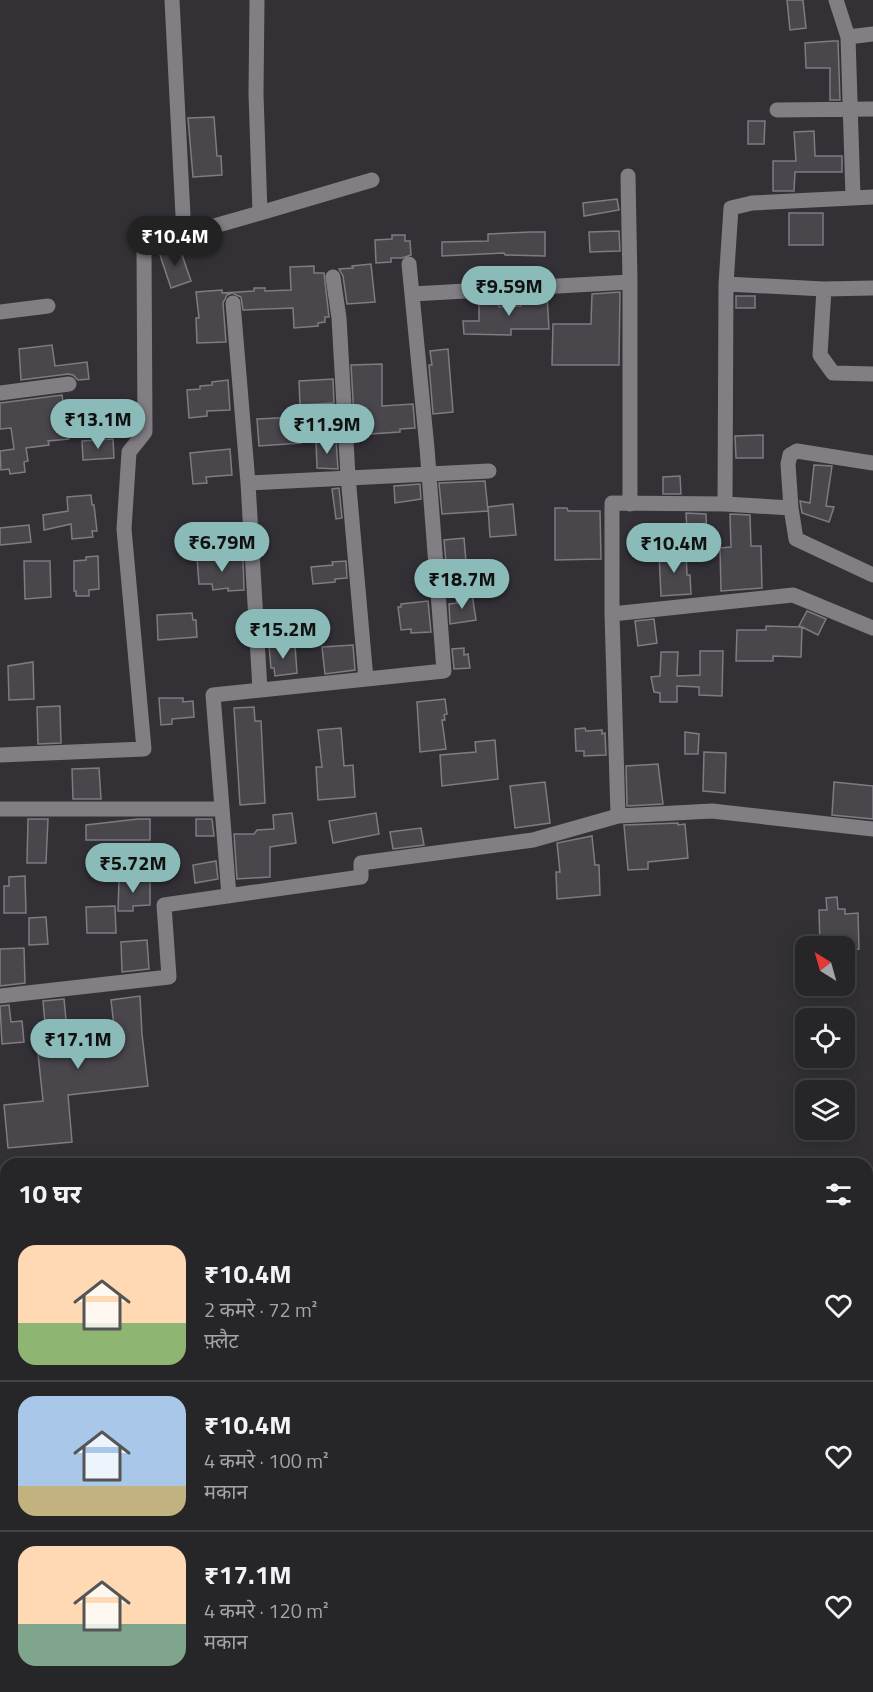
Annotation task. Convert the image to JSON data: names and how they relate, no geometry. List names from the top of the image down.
{
  "north": "top left",
  "page": {
    "price": [
      "₹10.4M",
      "₹9.59M",
      "₹13.1M",
      "₹11.9M",
      "₹6.79M",
      "₹10.4M",
      "₹18.7M",
      "₹15.2M",
      "₹5.72M",
      "₹17.1M"
    ],
    "heading": "10 घर",
    "list": [
      {
        "name": "₹10.4M",
        "note": "2 कमरे · 72 m² · फ़्लैट"
      },
      {
        "name": "₹10.4M",
        "note": "4 कमरे · 100 m² · मकान"
      },
      {
        "name": "₹17.1M",
        "note": "4 कमरे · 120 m² · मकान"
      }
    ]
  }
}
